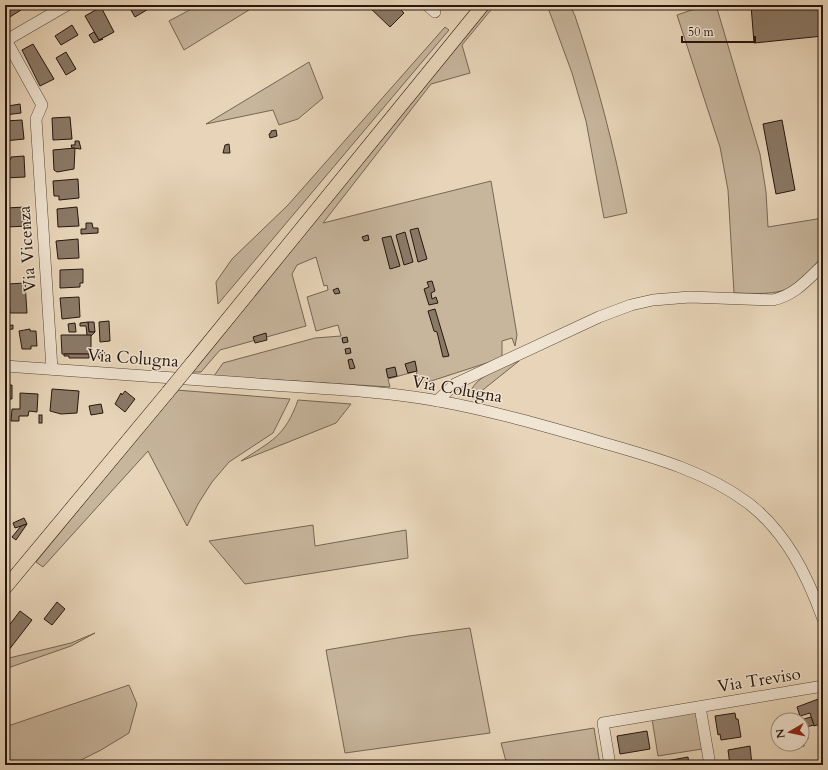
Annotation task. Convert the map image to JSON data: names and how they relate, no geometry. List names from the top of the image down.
{
  "streets": {
    "street": ["Via Vicenza", "Via Colugna", "Via Treviso"]
  },
  "crossings": [
    ["Via Vicenza", "Via Colugna"]
  ],
  "scale_bar": "50 m",
  "north": "left"
}
